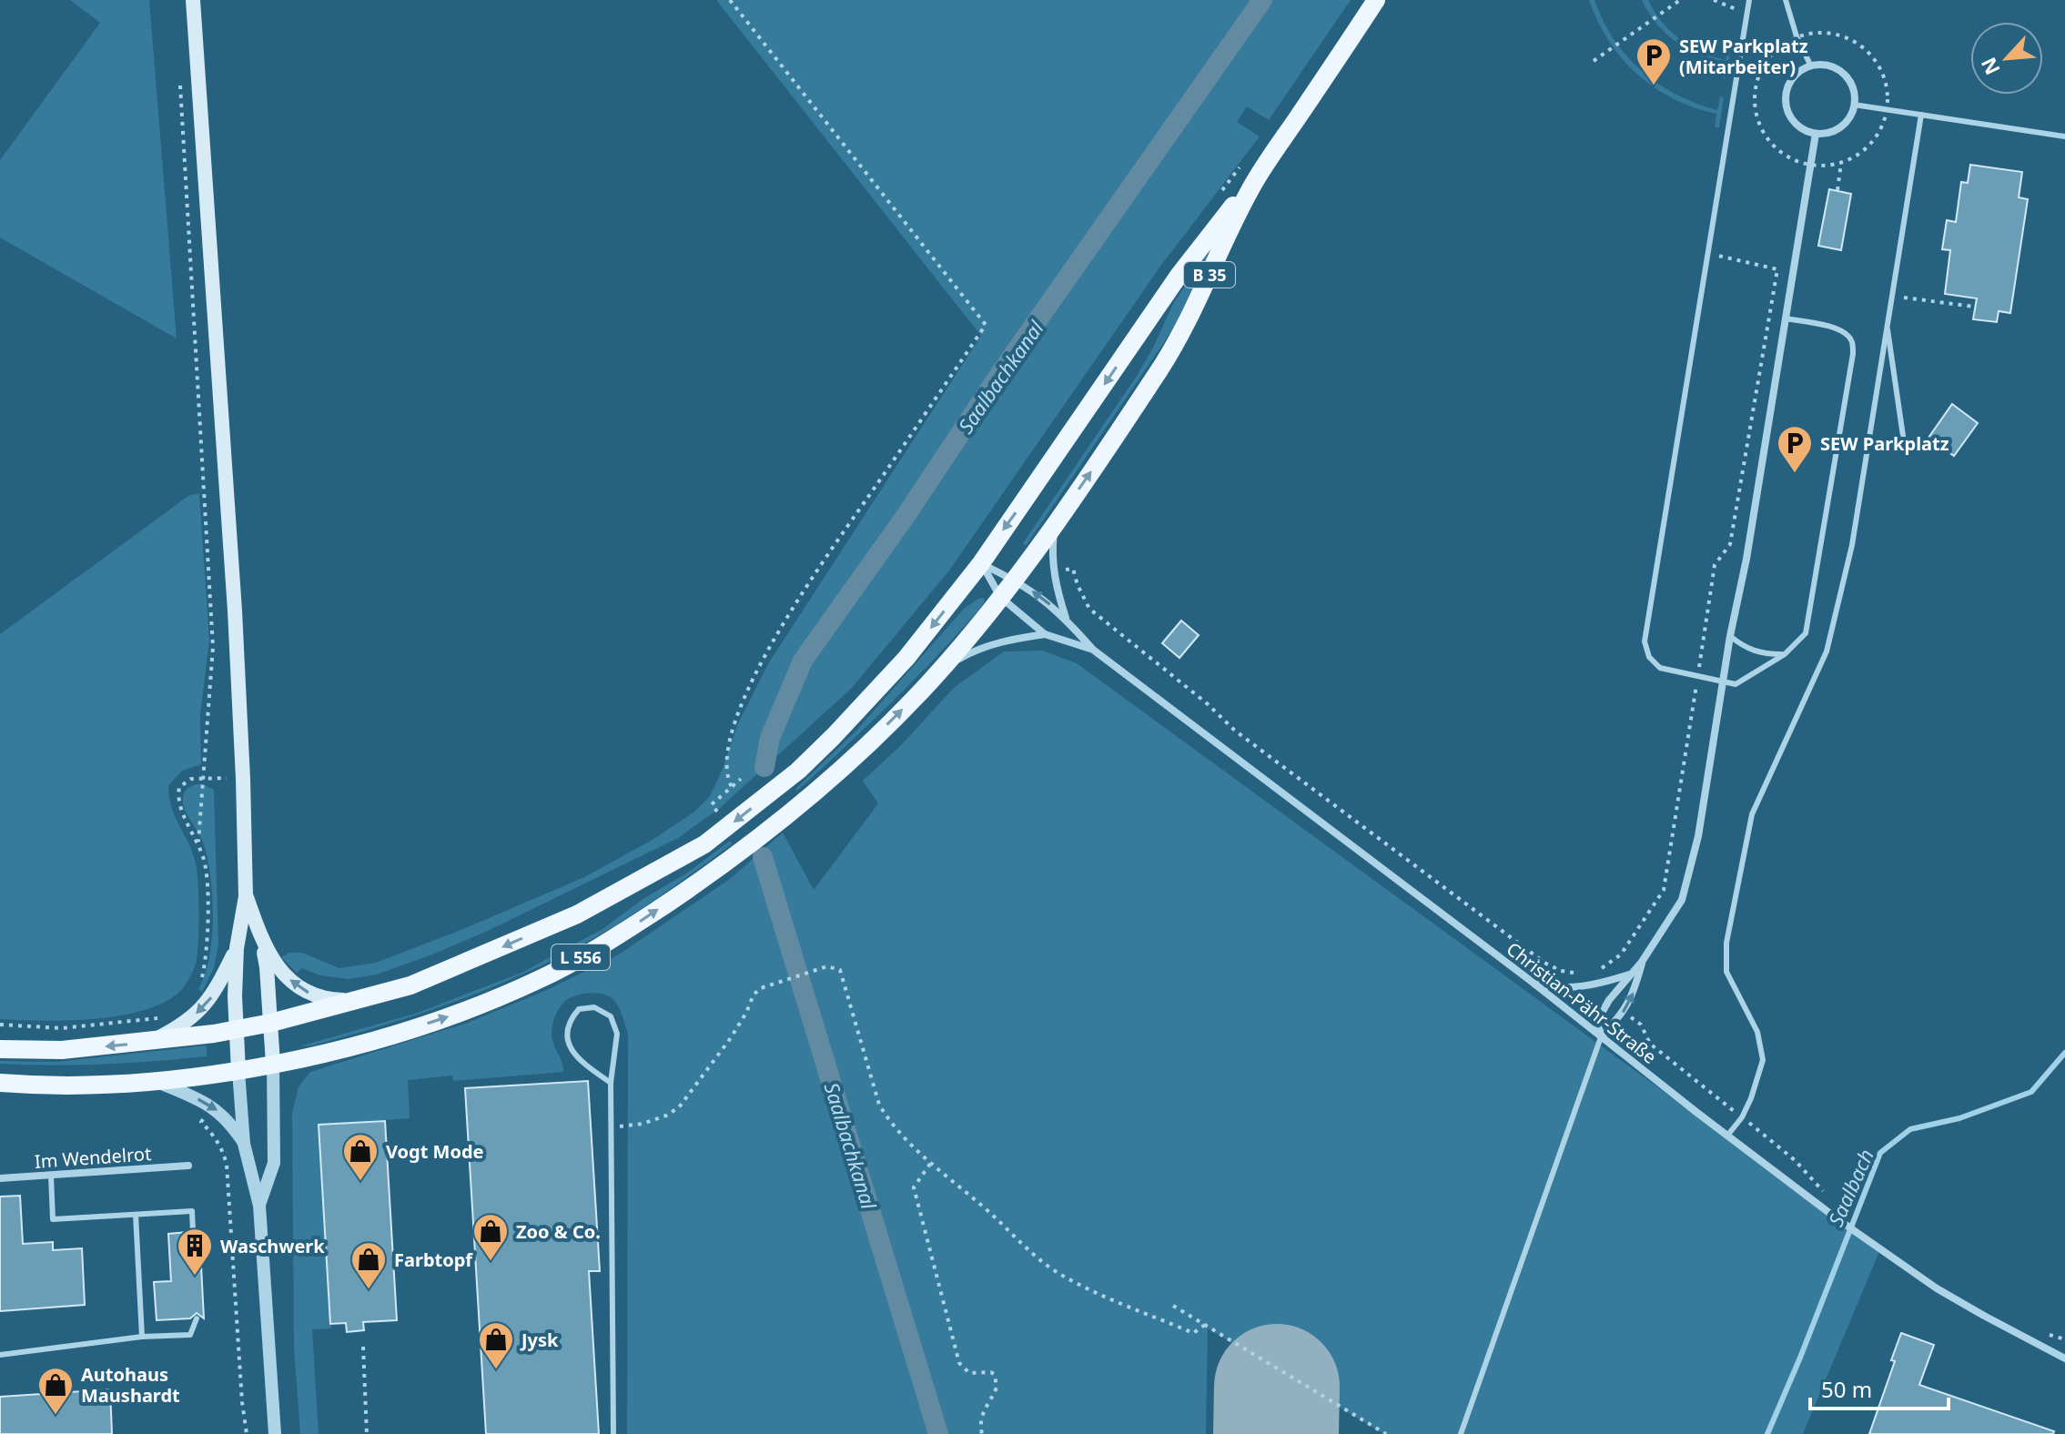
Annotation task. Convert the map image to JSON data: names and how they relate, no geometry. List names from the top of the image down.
{
  "streets": {
    "main road": ["B 35", "L 556"],
    "street": ["Christian-Pähr-Straße", "Im Wendelrot"]
  },
  "crossings": [
    ["B 35", "L 556"],
    ["B 35", "Christian-Pähr-Straße"],
    ["L 556", "Christian-Pähr-Straße"]
  ],
  "water": ["Saalbachkanal", "Saalbach"],
  "places": {
    "parking": ["SEW Parkplatz (Mitarbeiter)", "SEW Parkplatz"],
    "shop": [
      "Vogt Mode",
      "Zoo & Co.",
      "Farbtopf",
      "Jysk",
      "Autohaus Maushardt"
    ],
    "building": ["Waschwerk"]
  },
  "scale_bar": "50 m",
  "north": "bottom left"
}
